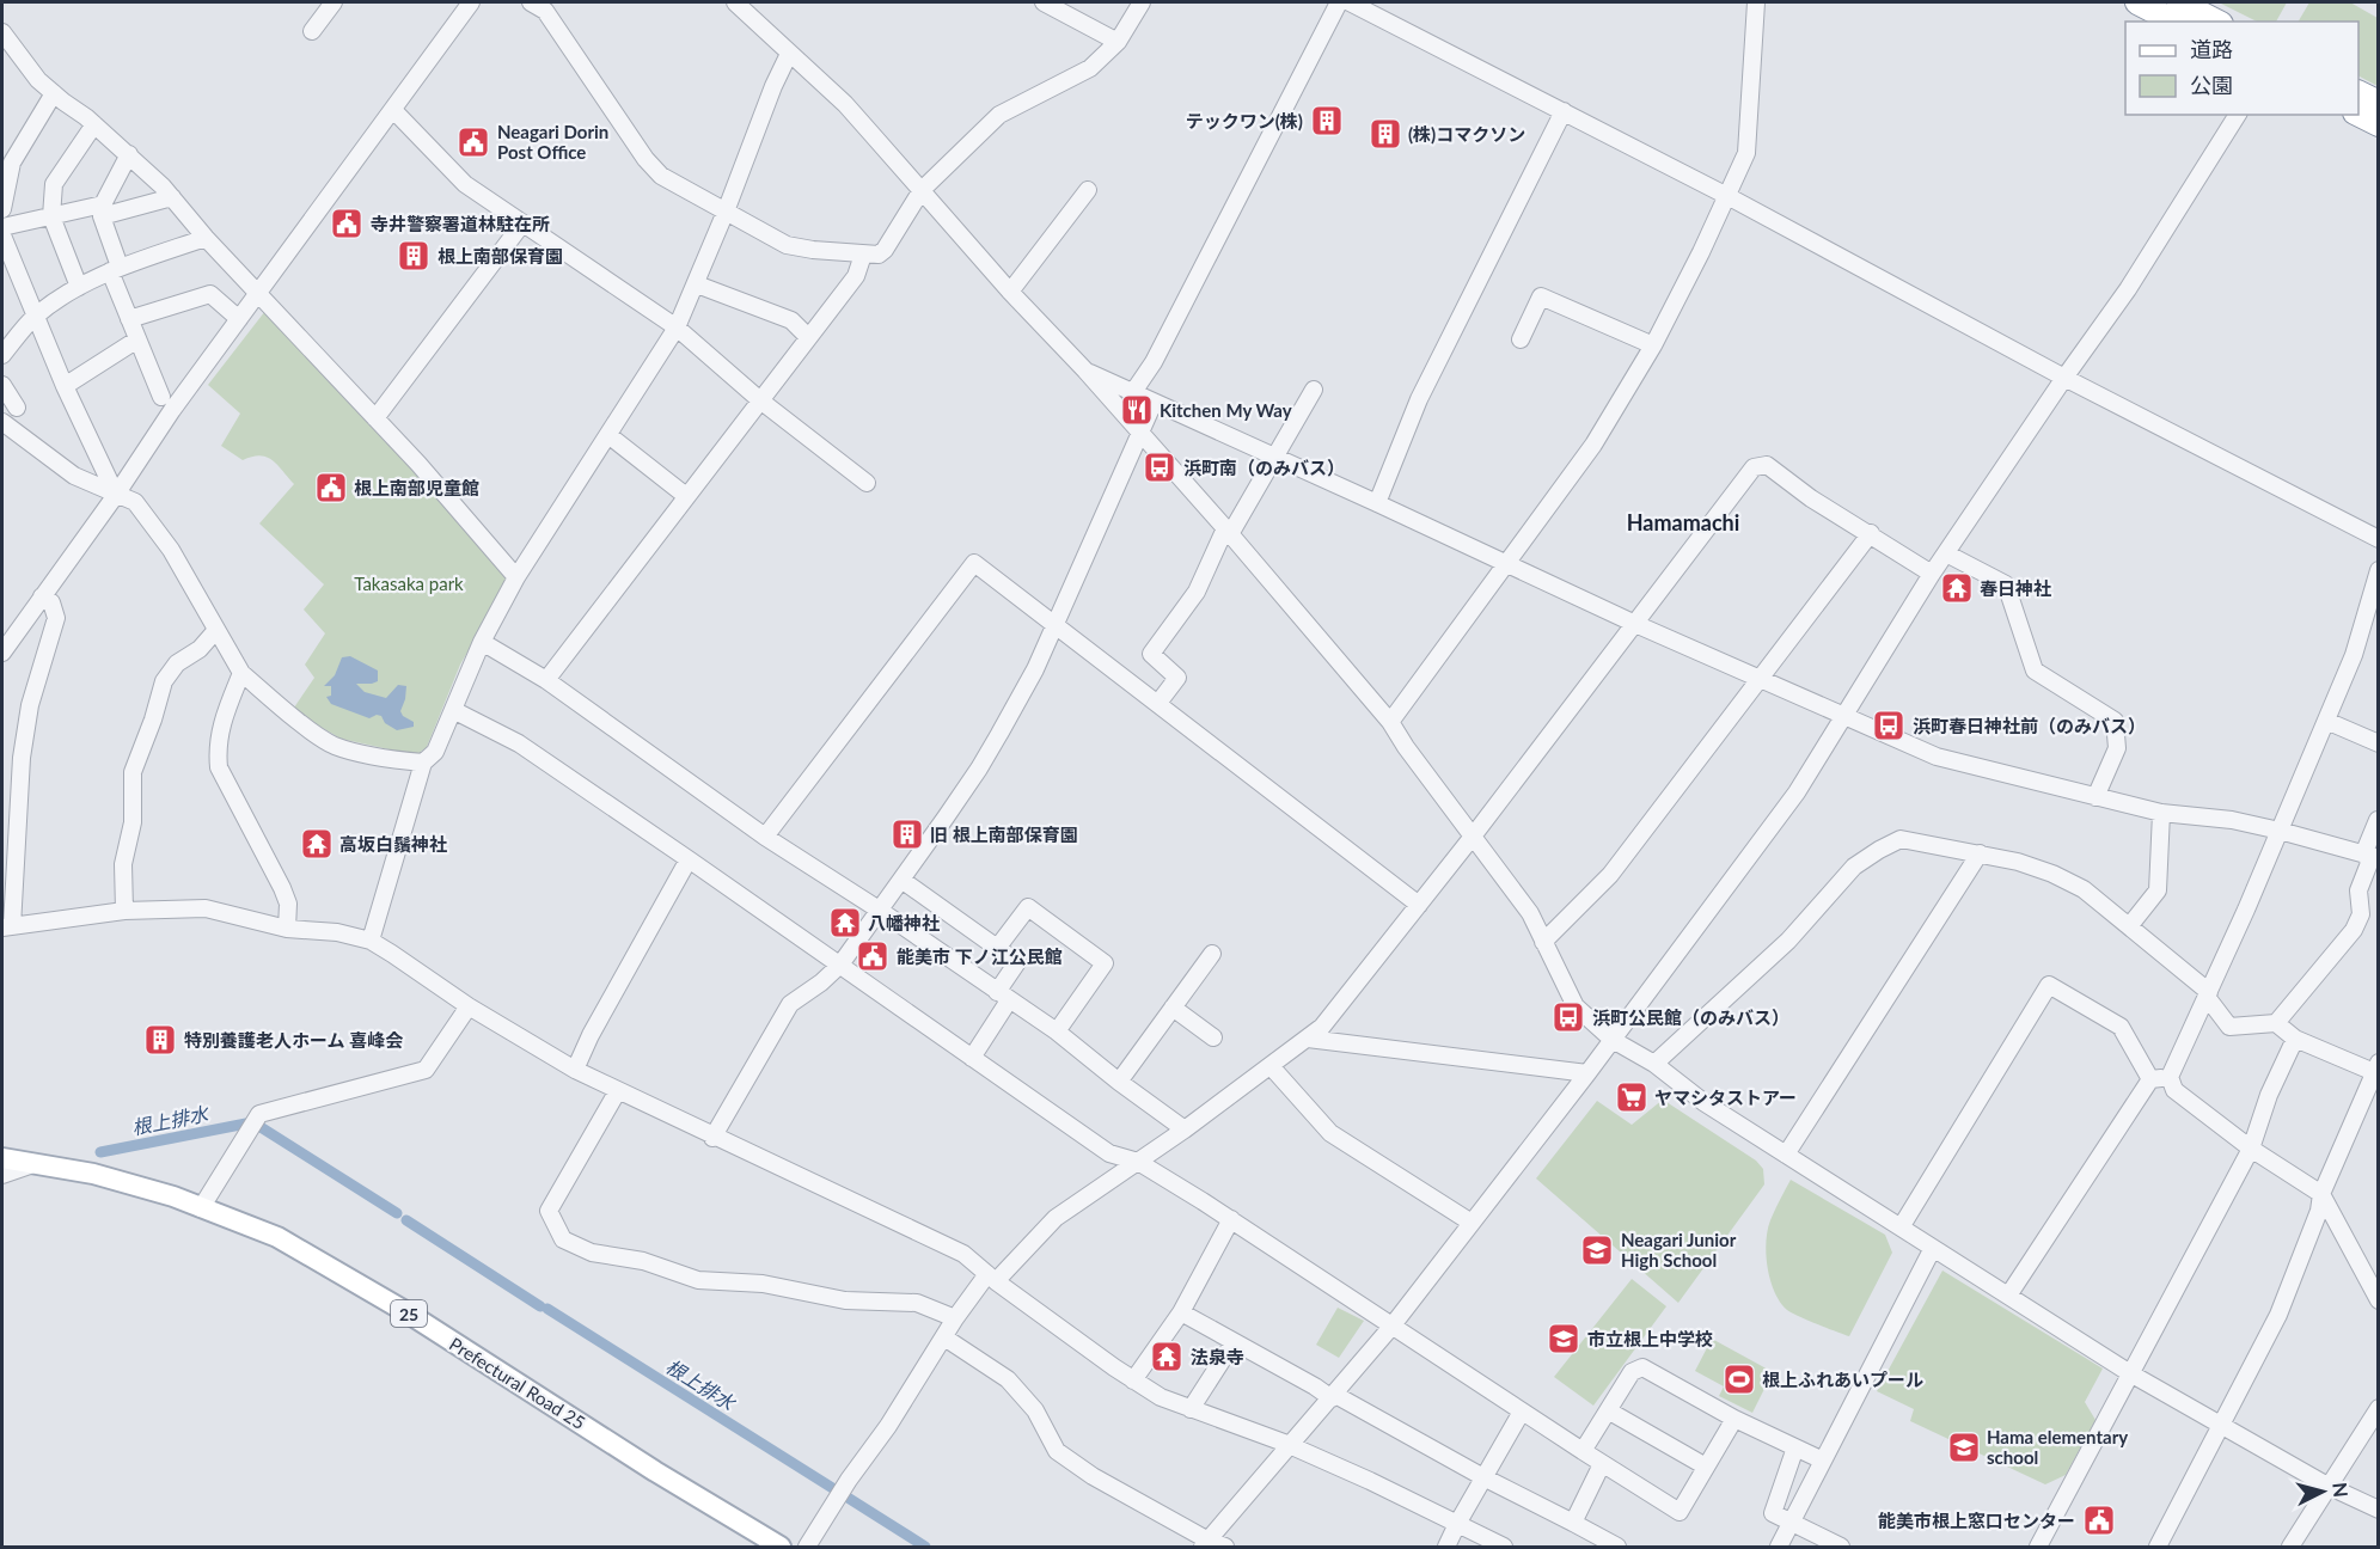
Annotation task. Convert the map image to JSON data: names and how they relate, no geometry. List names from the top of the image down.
{
  "streets": {
    "main road": ["25", "Prefectural Road 25"]
  },
  "districts": ["Hamamachi"],
  "water": ["根上排水"],
  "parks": ["Takasaka park"],
  "places": {
    "building": [
      "テックワン(株)",
      "(株)コマクソン",
      "根上南部保育園",
      "旧 根上南部保育園",
      "特別養護老人ホーム 喜峰会"
    ],
    "public building": [
      "Neagari Dorin Post Office",
      "寺井警察署道林駐在所",
      "根上南部児童館",
      "能美市 下ノ江公民館",
      "能美市根上窓口センター"
    ],
    "restaurant": ["Kitchen My Way"],
    "bus stop": ["浜町南（のみバス）", "浜町春日神社前（のみバス）", "浜町公民館（のみバス）"],
    "temple": [
      "春日神社",
      "高坂白鬚神社",
      "八幡神社",
      "法泉寺"
    ],
    "supermarket": ["ヤマシタストアー"],
    "school or university": ["Neagari Junior High School", "市立根上中学校", "Hama elementary school"],
    "sports": ["根上ふれあいプール"]
  },
  "legend": ["道路", "公園"],
  "north": "right"
}
